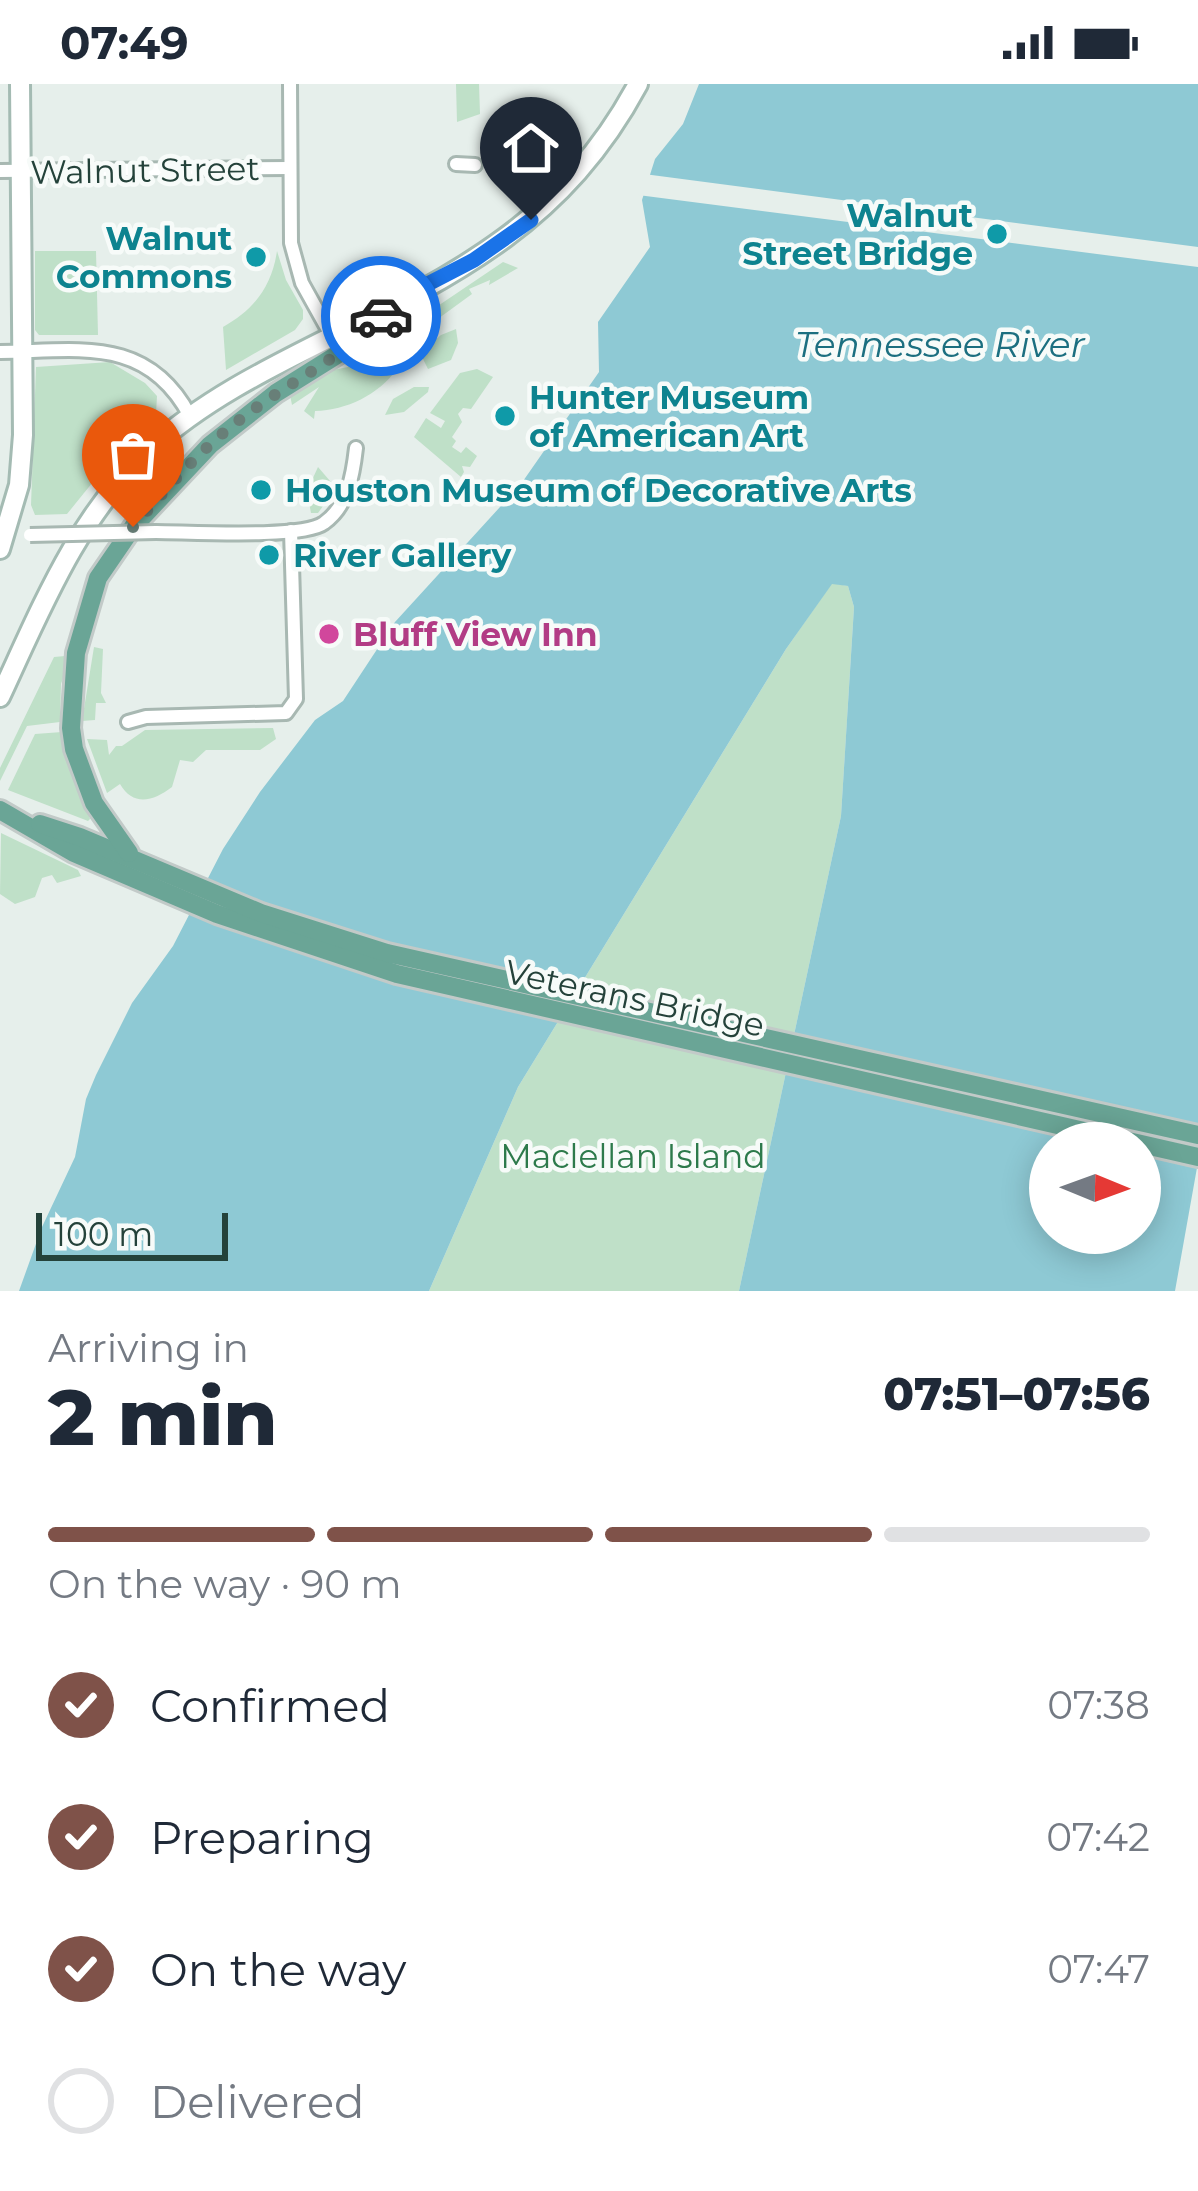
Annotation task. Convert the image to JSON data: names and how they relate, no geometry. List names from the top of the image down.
{
  "streets": {
    "main road": ["Veterans Bridge"],
    "street": ["Walnut Street"]
  },
  "water": ["Tennessee River"],
  "parks": ["Maclellan Island"],
  "places": [
    "Walnut Street Bridge",
    "Walnut Commons",
    "Hunter Museum of American Art",
    "Houston Museum of Decorative Arts",
    "River Gallery",
    "Bluff View Inn"
  ],
  "scale_bar": "100 m",
  "north": "right",
  "page": {
    "status": "07:49",
    "scale": "100 m",
    "heading": ["2 min", "Arriving in", "07:51–07:56"],
    "bar": "On the way · 90 m",
    "list": [
      ["Confirmed", "07:38"],
      ["Preparing", "07:42"],
      ["On the way", "07:47"],
      "Delivered"
    ]
  }
}
